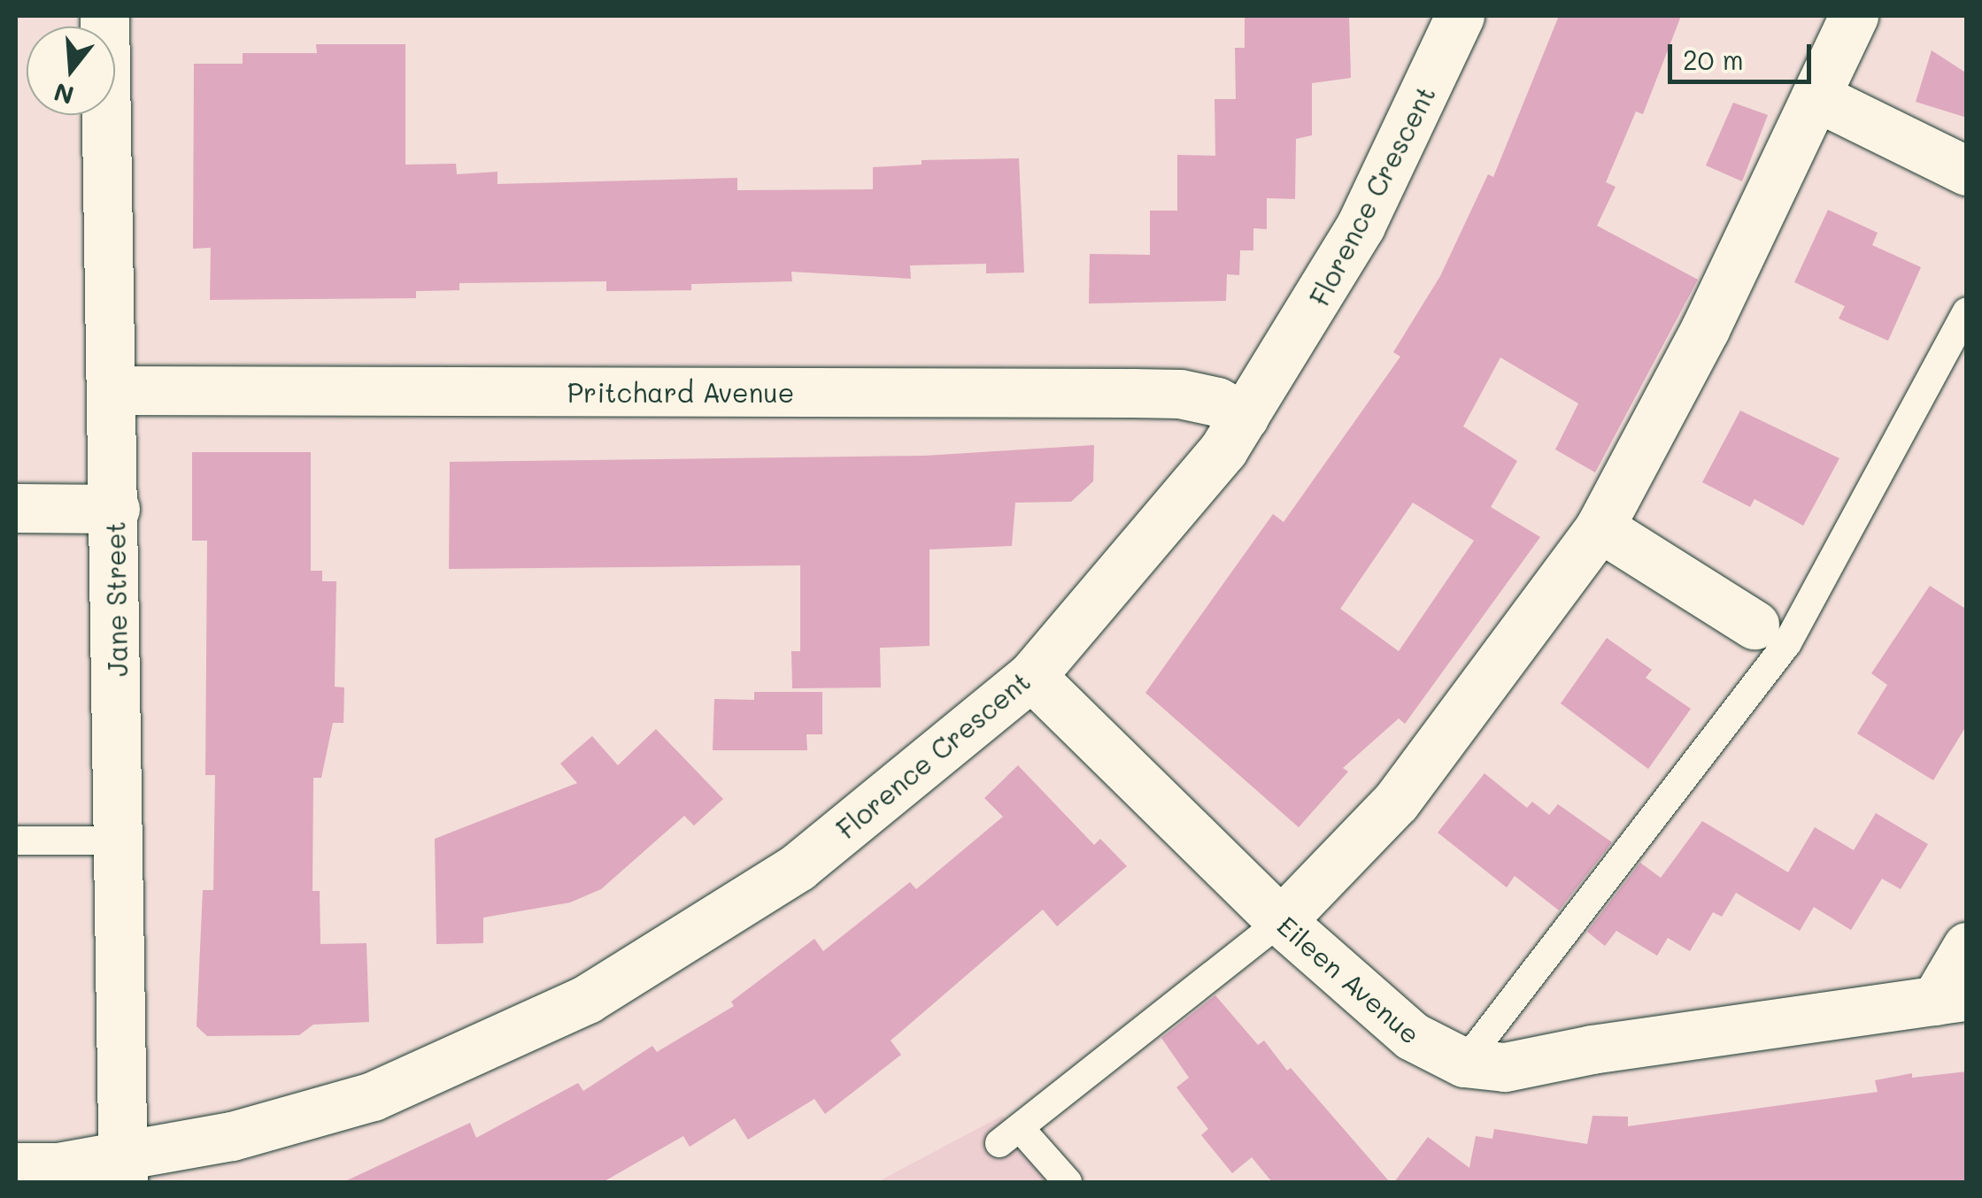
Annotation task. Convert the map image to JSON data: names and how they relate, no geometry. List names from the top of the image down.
{
  "streets": {
    "street": [
      "Florence Crescent",
      "Pritchard Avenue",
      "Jane Street",
      "Eileen Avenue"
    ]
  },
  "crossings": [
    ["Florence Crescent", "Pritchard Avenue"],
    ["Florence Crescent", "Jane Street"],
    ["Florence Crescent", "Eileen Avenue"],
    ["Pritchard Avenue", "Jane Street"]
  ],
  "scale_bar": "20 m",
  "north": "bottom"
}
